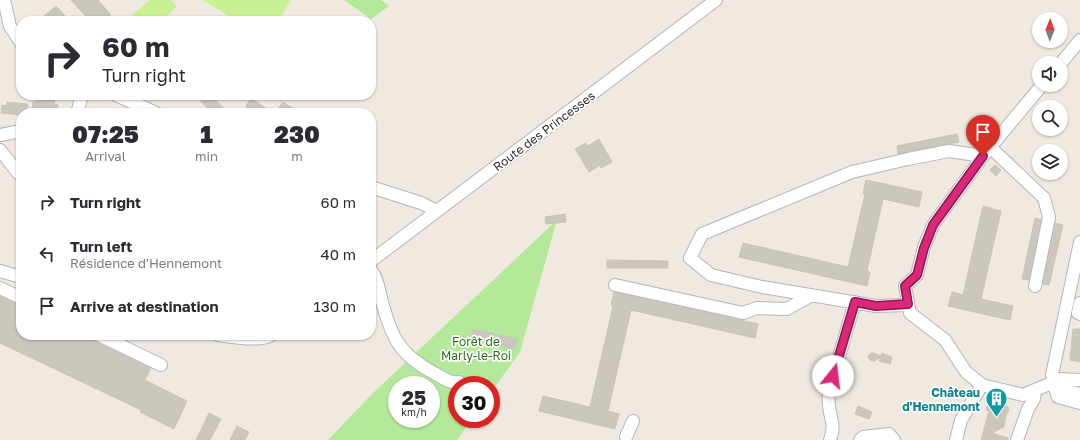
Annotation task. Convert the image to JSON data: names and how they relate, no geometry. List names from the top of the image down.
{
  "streets": {
    "street": ["Route des Princesses"]
  },
  "parks": ["Forêt de Marly-le-Roi"],
  "places": {
    "building": ["Château d'Hennemont"]
  },
  "north": "top",
  "page": {
    "turn": ["60 m", "Turn right"],
    "eta": [
      "07:25",
      "Arrival",
      "1",
      "min",
      "230",
      "m"
    ],
    "list": [
      {
        "name": "Turn right",
        "value": "60 m"
      },
      {
        "name": "Turn left",
        "note": "Résidence d'Hennemont",
        "value": "40 m"
      },
      {
        "name": "Arrive at destination",
        "value": "130 m"
      }
    ],
    "speed": "25 km/h",
    "limit": "30"
  }
}
